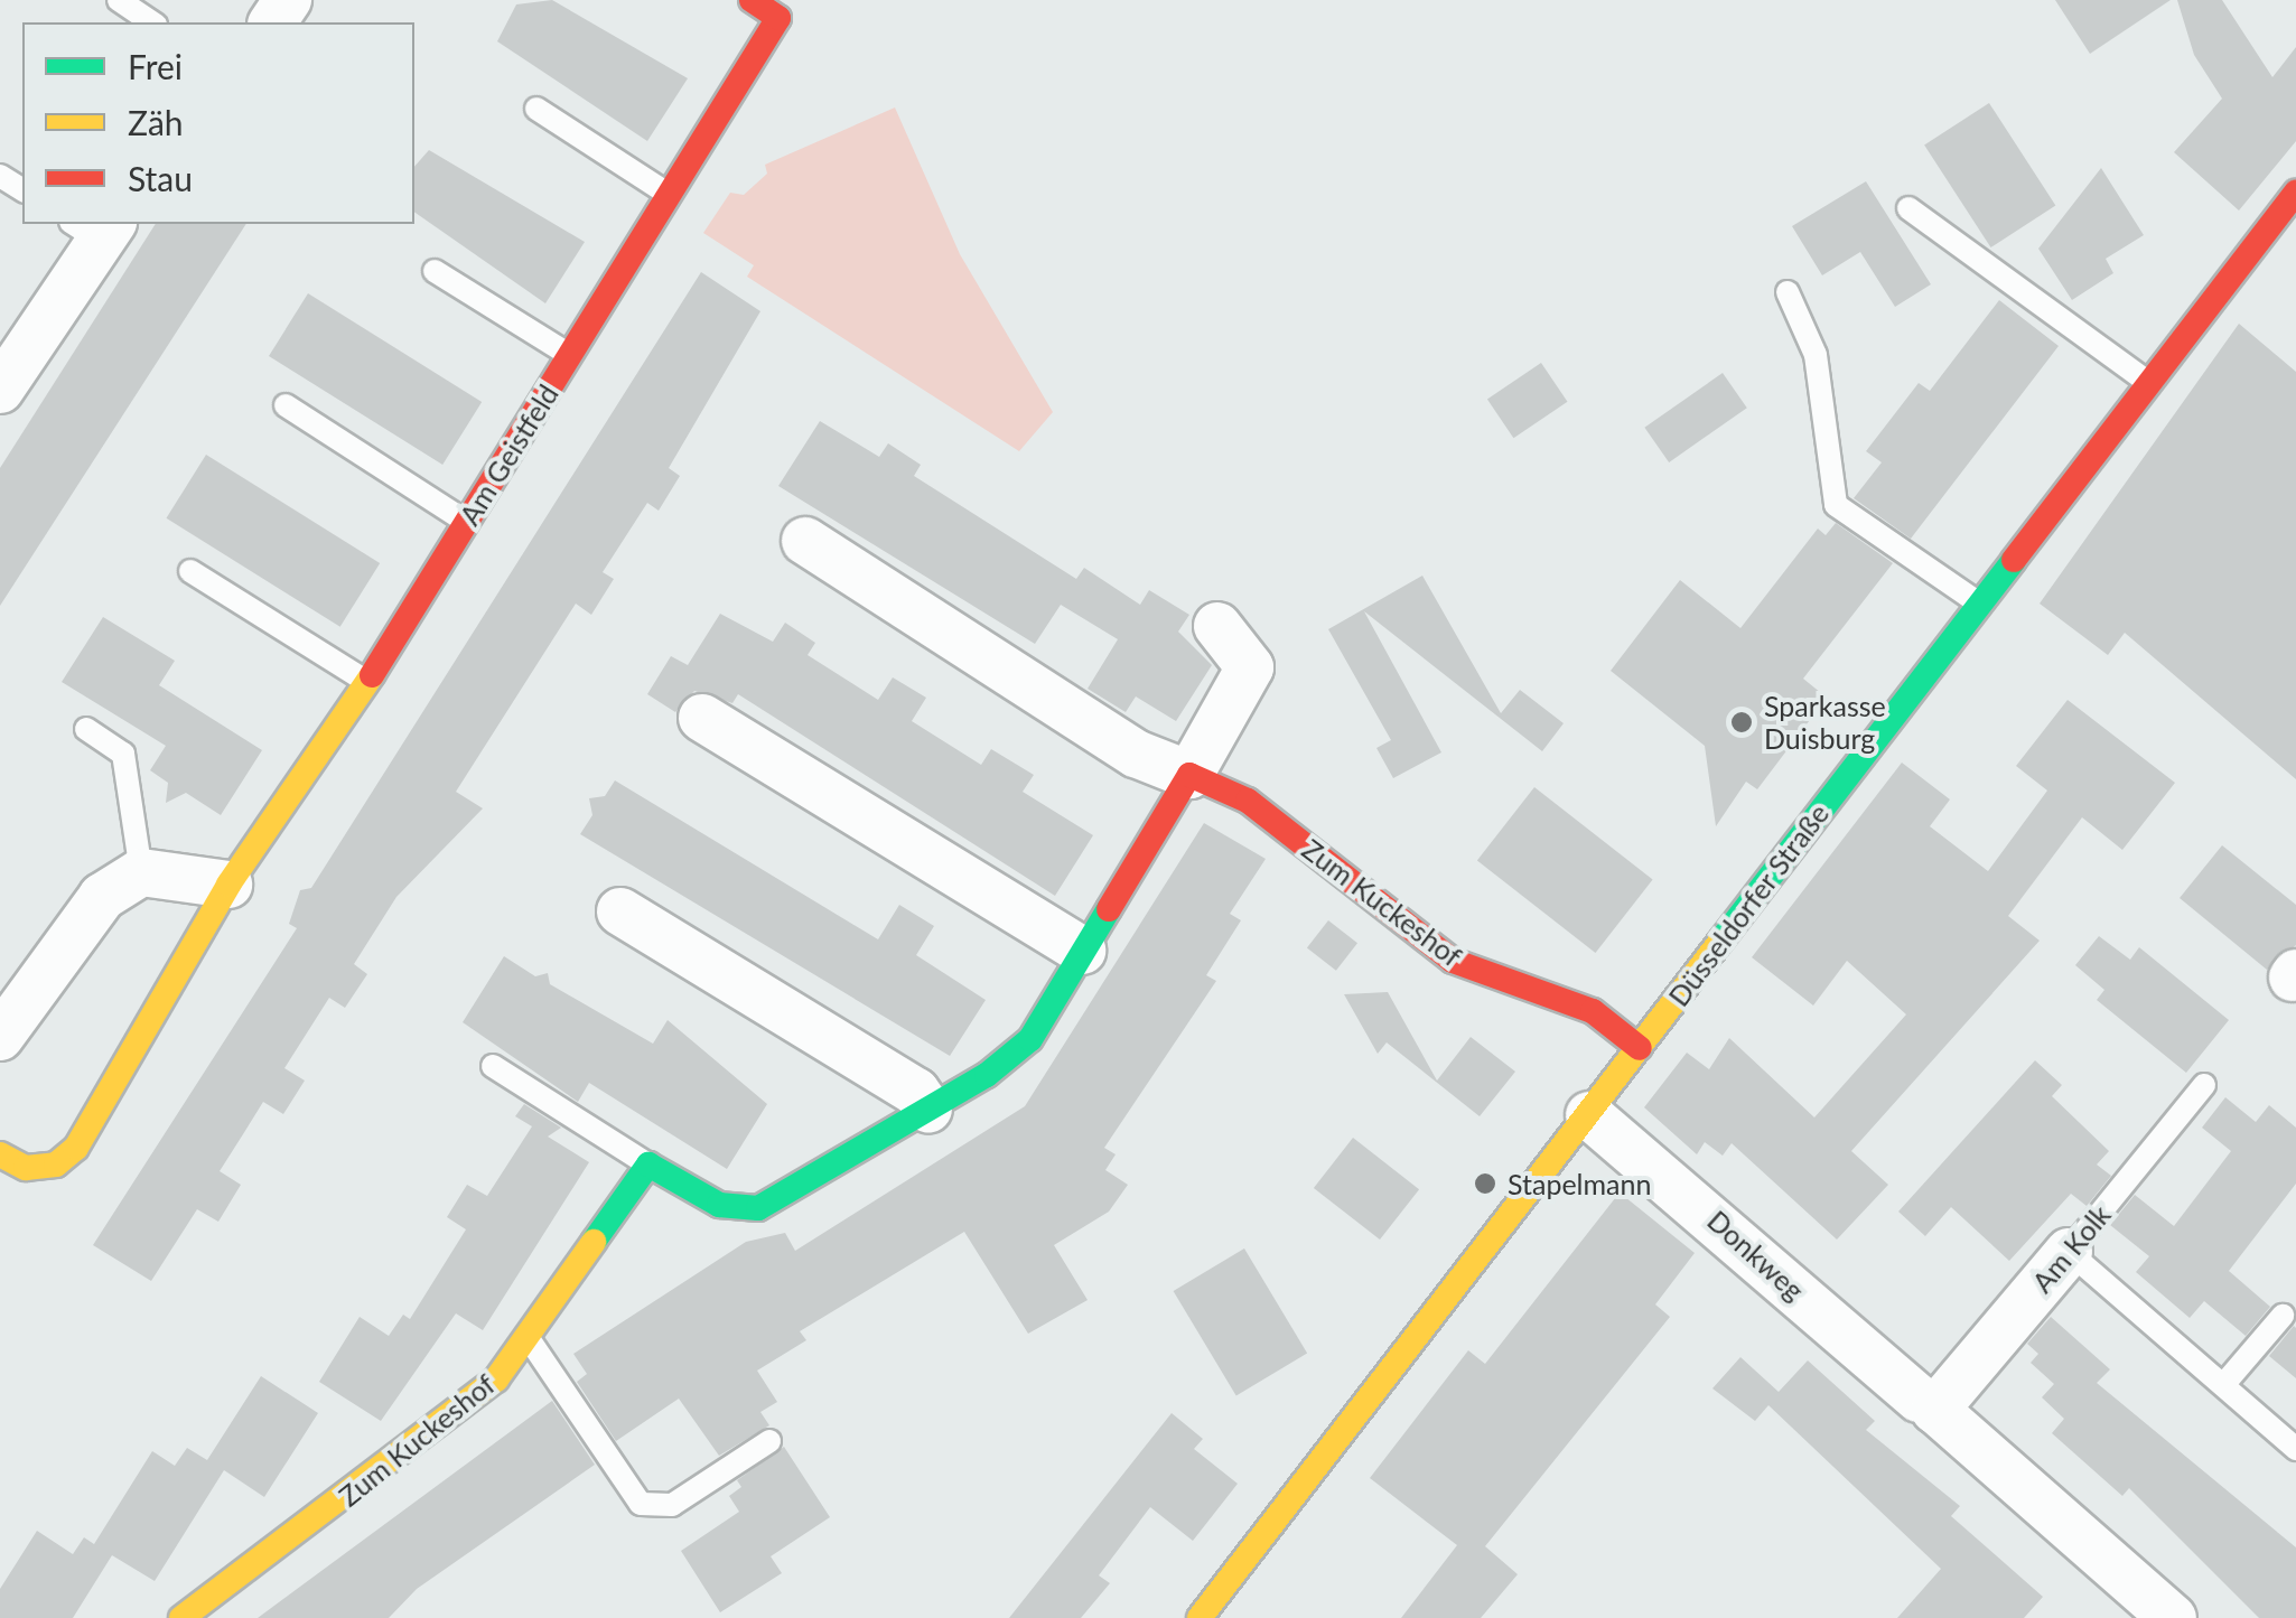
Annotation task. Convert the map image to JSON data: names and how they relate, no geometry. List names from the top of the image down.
{
  "streets": {
    "street": [
      "Am Geistfeld",
      "Zum Kuckeshof",
      "Düsseldorfer Straße",
      "Am Kolk",
      "Donkweg"
    ]
  },
  "crossings": [
    ["Zum Kuckeshof", "Düsseldorfer Straße"],
    ["Düsseldorfer Straße", "Donkweg"],
    ["Am Kolk", "Donkweg"]
  ],
  "places": ["Sparkasse Duisburg", "Stapelmann"],
  "legend": ["Frei", "Zäh", "Stau"]
}
